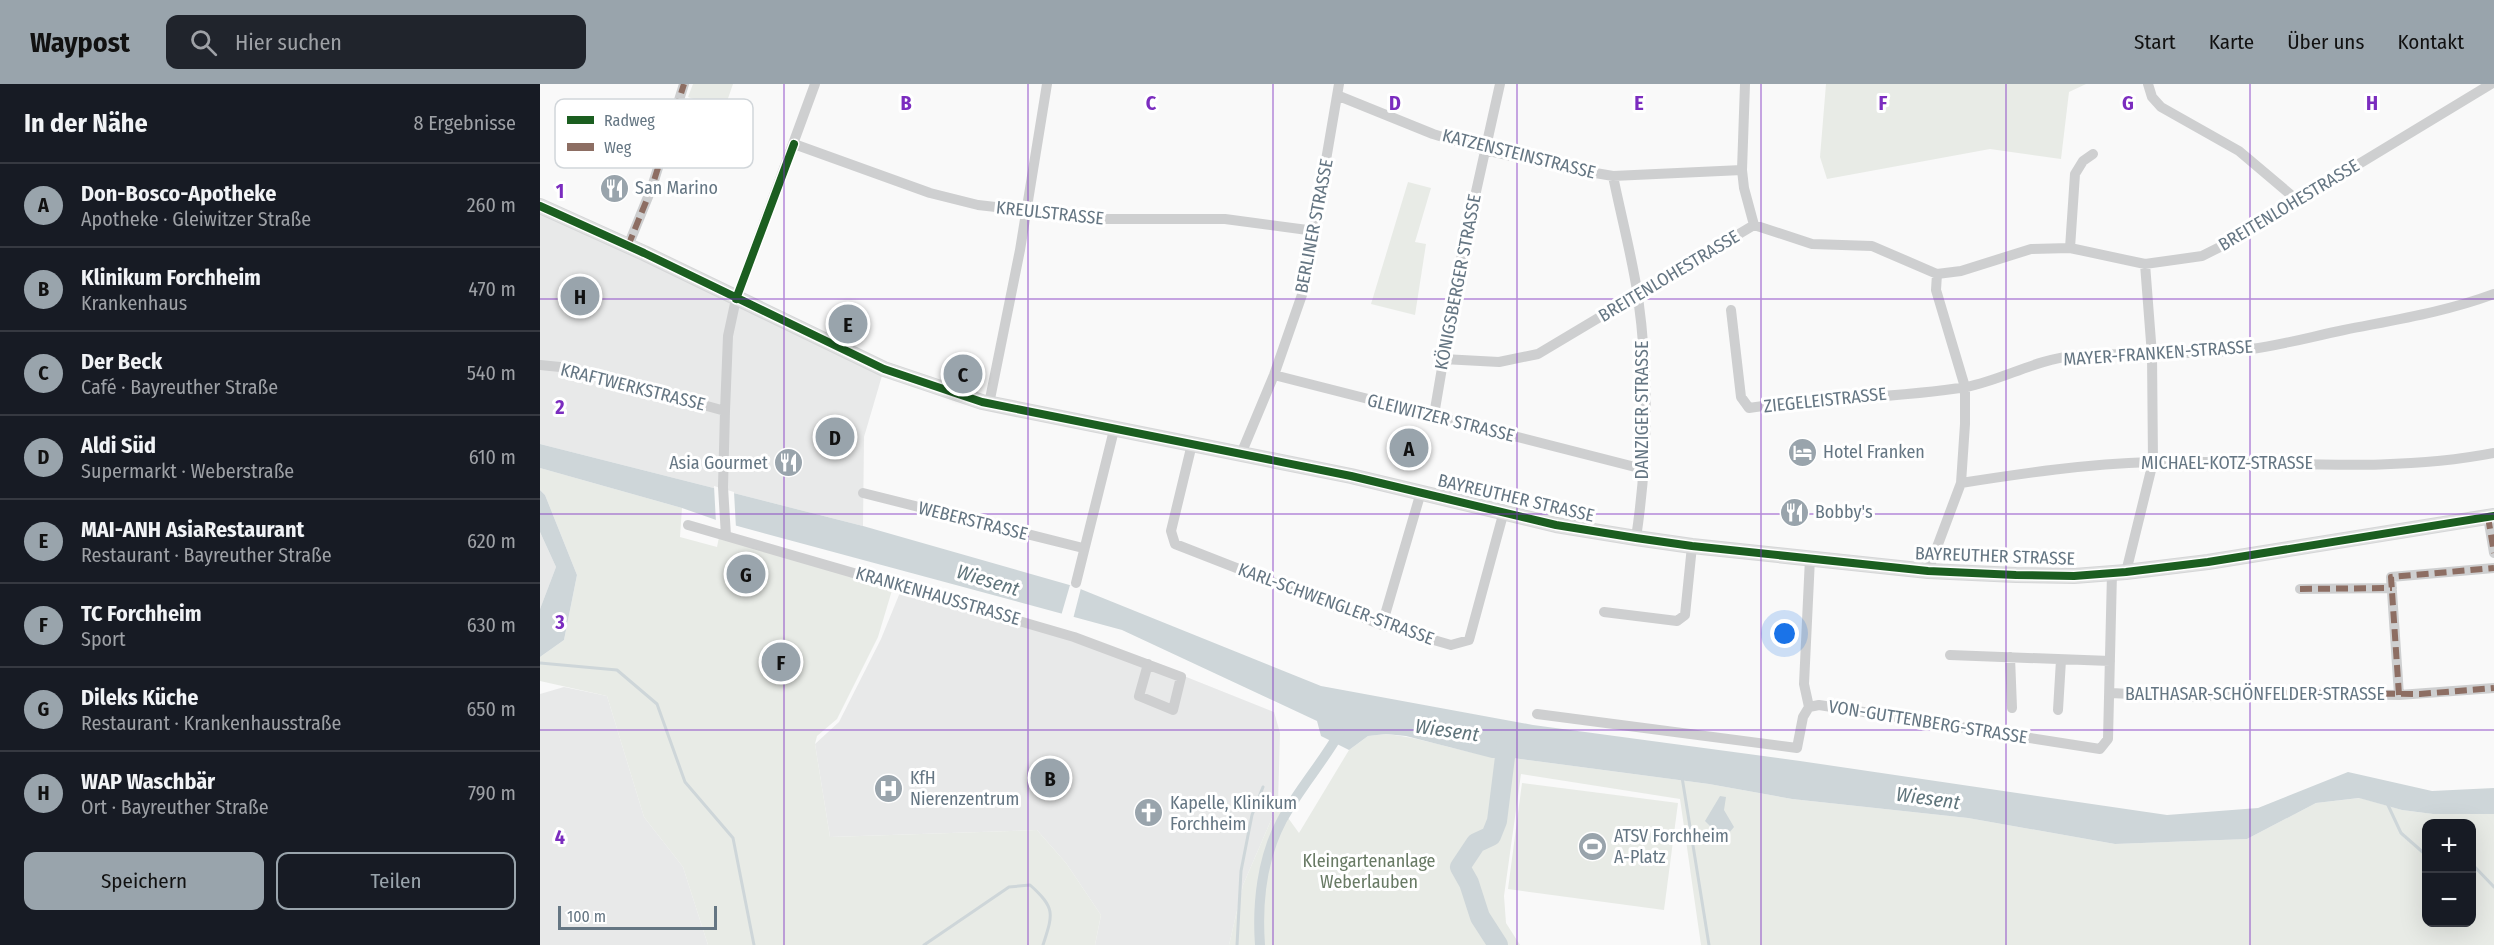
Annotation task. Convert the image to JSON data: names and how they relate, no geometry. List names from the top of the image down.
{
  "streets": {
    "main road": ["BAYREUTHER STRASSE"],
    "street": [
      "KATZENSTEINSTRASSE",
      "BREITENLOHESTRASSE",
      "KREULSTRASSE",
      "BERLINER STRASSE",
      "KÖNIGSBERGER STRASSE",
      "MAYER-FRANKEN-STRASSE",
      "KRAFTWERKSTRASSE",
      "ZIEGELEISTRASSE",
      "DANZIGER STRASSE",
      "GLEIWITZER STRASSE",
      "MICHAEL-KOTZ-STRASSE",
      "WEBERSTRASSE",
      "KRANKENHAUSSTRASSE",
      "KARL-SCHWENGLER-STRASSE",
      "BALTHASAR-SCHÖNFELDER-STRASSE",
      "VON-GUTTENBERG-STRASSE"
    ]
  },
  "crossings": [
    ["KATZENSTEINSTRASSE", "BERLINER STRASSE"],
    ["KATZENSTEINSTRASSE", "KÖNIGSBERGER STRASSE"],
    ["KATZENSTEINSTRASSE", "DANZIGER STRASSE"],
    ["BREITENLOHESTRASSE", "KÖNIGSBERGER STRASSE"],
    ["BREITENLOHESTRASSE", "DANZIGER STRASSE"],
    ["BREITENLOHESTRASSE", "VON-GUTTENBERG-STRASSE"],
    ["KREULSTRASSE", "BERLINER STRASSE"],
    ["BERLINER STRASSE", "GLEIWITZER STRASSE"],
    ["BERLINER STRASSE", "BAYREUTHER STRASSE"],
    ["KÖNIGSBERGER STRASSE", "GLEIWITZER STRASSE"],
    ["MAYER-FRANKEN-STRASSE", "ZIEGELEISTRASSE"],
    ["MAYER-FRANKEN-STRASSE", "VON-GUTTENBERG-STRASSE"],
    ["DANZIGER STRASSE", "GLEIWITZER STRASSE"],
    ["DANZIGER STRASSE", "BAYREUTHER STRASSE"],
    ["MICHAEL-KOTZ-STRASSE", "VON-GUTTENBERG-STRASSE"],
    ["BAYREUTHER STRASSE", "KARL-SCHWENGLER-STRASSE"],
    ["BAYREUTHER STRASSE", "VON-GUTTENBERG-STRASSE"],
    ["BALTHASAR-SCHÖNFELDER-STRASSE", "VON-GUTTENBERG-STRASSE"]
  ],
  "water": ["Wiesent"],
  "parks": ["Kleingartenanlage Weberlauben"],
  "places": {
    "restaurant": ["San Marino", "Asia Gourmet", "Bobby's"],
    "hotel": ["Hotel Franken"],
    "hospital": ["KfH Nierenzentrum"],
    "church": ["Kapelle, Klinikum Forchheim"],
    "sports": ["ATSV Forchheim A-Platz"]
  },
  "legend": ["Radweg", "Weg"],
  "scale_bar": "100 m",
  "page": {
    "header": "Waypost",
    "search": "Hier suchen",
    "nav": [
      "Start",
      "Karte",
      "Über uns",
      "Kontakt"
    ],
    "heading": ["In der Nähe", "8 Ergebnisse"],
    "list": [
      {
        "mark": "A",
        "name": "Don-Bosco-Apotheke",
        "note": "Apotheke · Gleiwitzer Straße",
        "value": "260 m"
      },
      {
        "mark": "B",
        "name": "Klinikum Forchheim",
        "note": "Krankenhaus",
        "value": "470 m"
      },
      {
        "mark": "C",
        "name": "Der Beck",
        "note": "Café · Bayreuther Straße",
        "value": "540 m"
      },
      {
        "mark": "D",
        "name": "Aldi Süd",
        "note": "Supermarkt · Weberstraße",
        "value": "610 m"
      },
      {
        "mark": "E",
        "name": "MAI-ANH AsiaRestaurant",
        "note": "Restaurant · Bayreuther Straße",
        "value": "620 m"
      },
      {
        "mark": "F",
        "name": "TC Forchheim",
        "note": "Sport",
        "value": "630 m"
      },
      {
        "mark": "G",
        "name": "Dileks Küche",
        "note": "Restaurant · Krankenhausstraße",
        "value": "650 m"
      },
      {
        "mark": "H",
        "name": "WAP Waschbär",
        "note": "Ort · Bayreuther Straße",
        "value": "790 m"
      }
    ],
    "pins": [
      "H",
      "E",
      "C",
      "D",
      "A",
      "G",
      "F",
      "B"
    ],
    "map_buttons": ["+", "−"],
    "buttons": ["Speichern", "Teilen"],
    "scale": "100 m"
  },
  "grid": {
    "columns": [
      "B",
      "C",
      "D",
      "E",
      "F",
      "G",
      "H"
    ],
    "rows": [
      "1",
      "2",
      "3",
      "4"
    ]
  }
}
